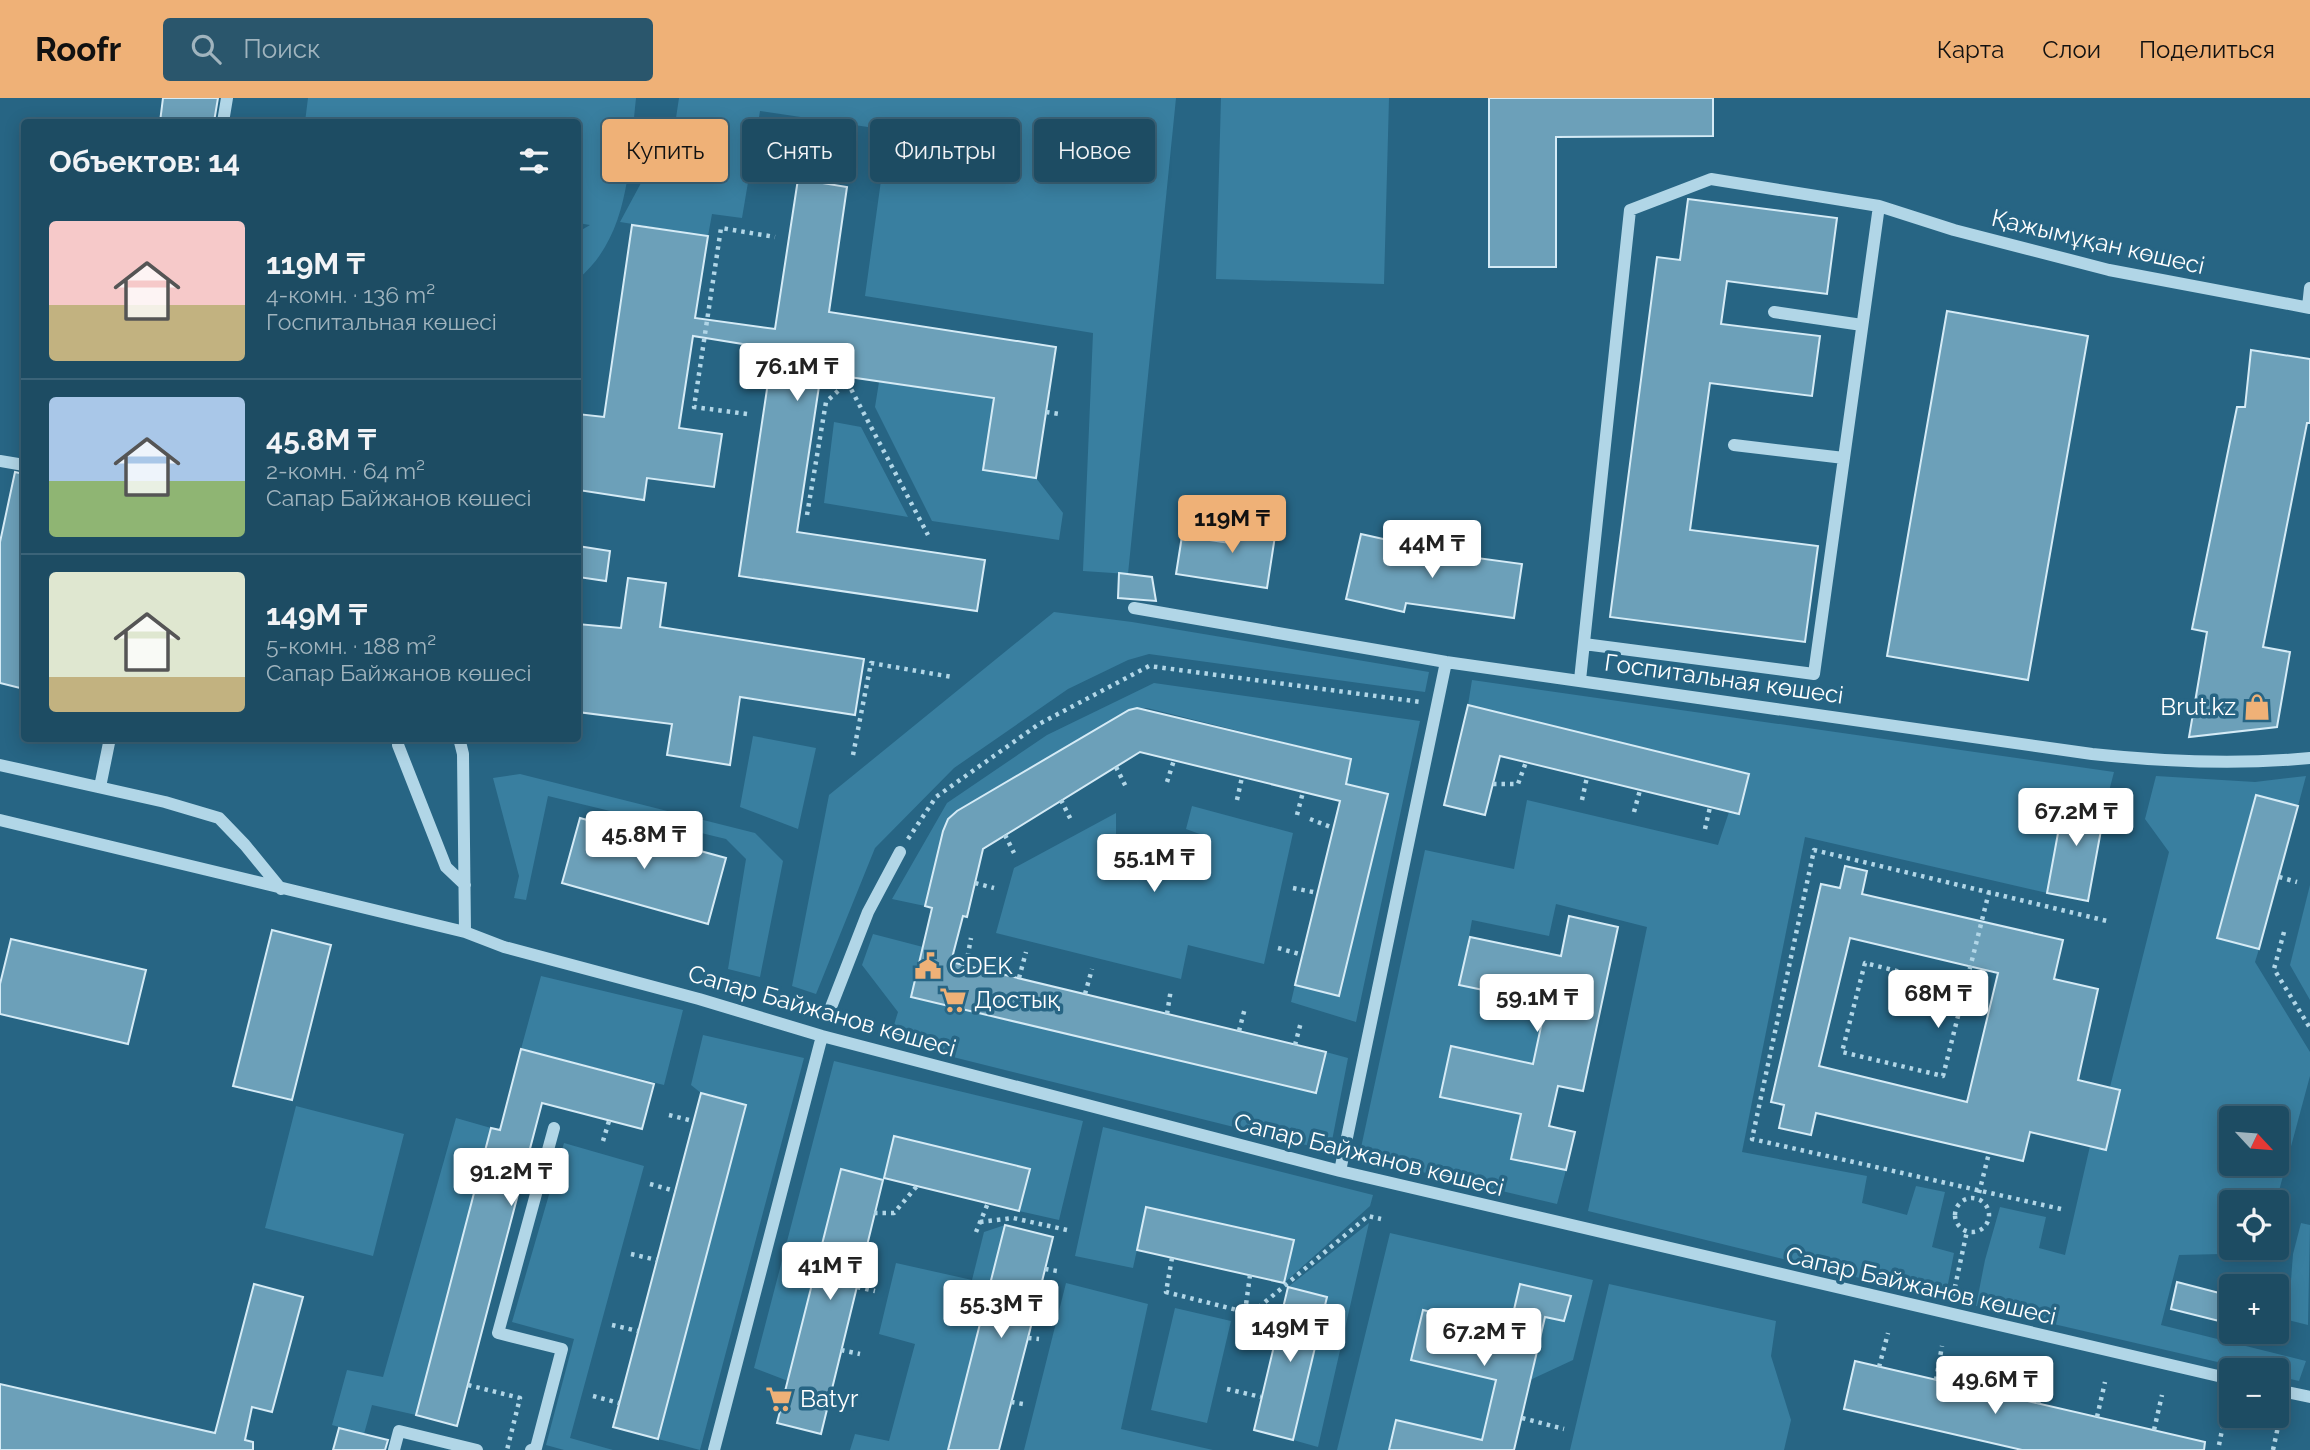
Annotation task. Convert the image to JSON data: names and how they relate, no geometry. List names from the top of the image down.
{
  "streets": {
    "street": ["Қажымұқан көшесі", "Госпитальная көшесі", "Сапар Байжанов көшесі"]
  },
  "places": {
    "shop": ["Brut.kz"],
    "public building": ["CDEK"],
    "supermarket": ["Достық", "Batyr"]
  },
  "north": "bottom right",
  "page": {
    "header": "Roofr",
    "search": "Поиск",
    "nav": ["Карта", "Слои", "Поделиться"],
    "chip": [
      "Купить",
      "Снять",
      "Фильтры",
      "Новое"
    ],
    "heading": "Объектов: 14",
    "list": [
      {
        "name": "119M ₸",
        "note": "4-комн. · 136 m² · Госпитальная көшесі"
      },
      {
        "name": "45.8M ₸",
        "note": "2-комн. · 64 m² · Сапар Байжанов көшесі"
      },
      {
        "name": "149M ₸",
        "note": "5-комн. · 188 m² · Сапар Байжанов көшесі"
      }
    ],
    "price": [
      "76.1M ₸",
      "119M ₸",
      "44M ₸",
      "67.2M ₸",
      "45.8M ₸",
      "55.1M ₸",
      "68M ₸",
      "59.1M ₸",
      "91.2M ₸",
      "41M ₸",
      "55.3M ₸",
      "149M ₸",
      "67.2M ₸",
      "49.6M ₸"
    ],
    "map_buttons": ["+", "−"]
  }
}
